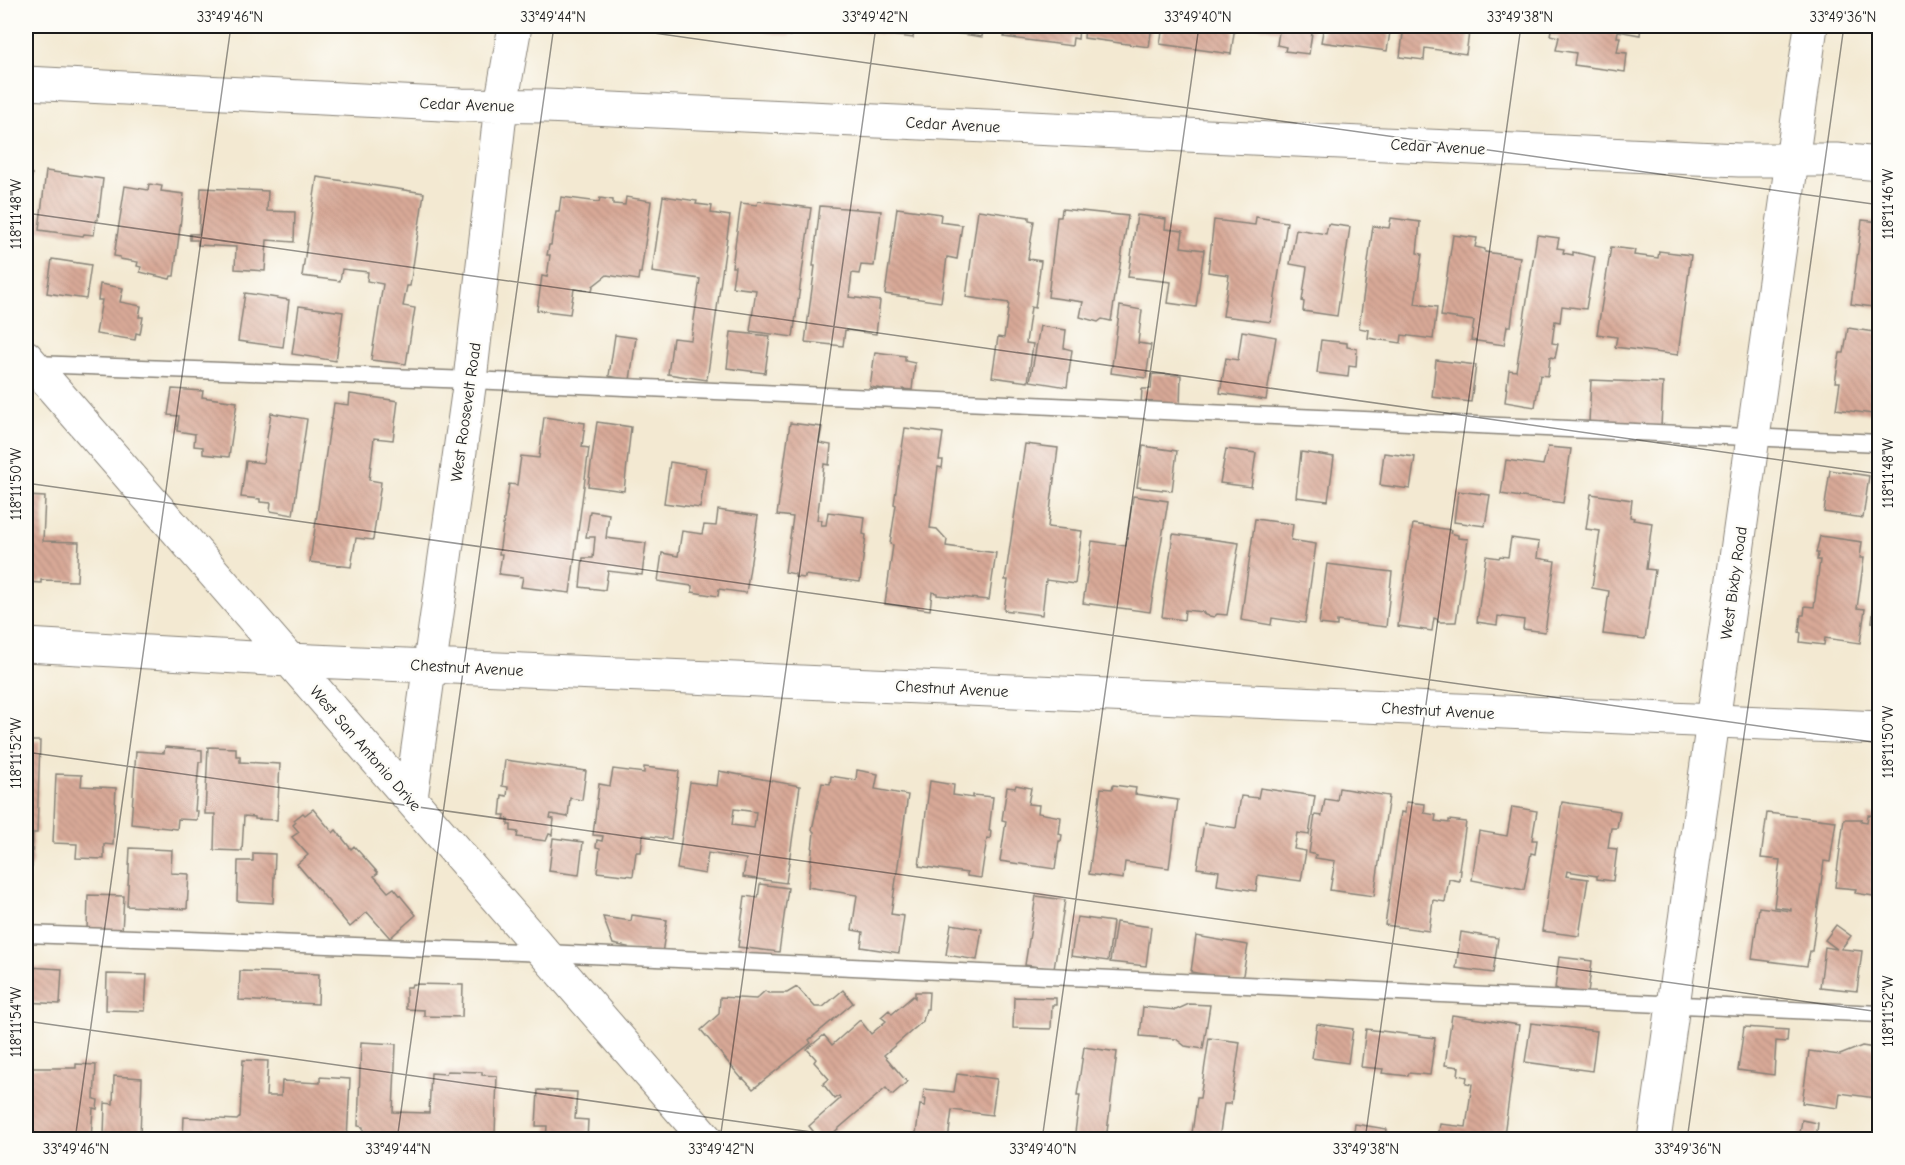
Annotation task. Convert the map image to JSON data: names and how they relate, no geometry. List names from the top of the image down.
{
  "streets": {
    "street": [
      "Cedar Avenue",
      "West Roosevelt Road",
      "West Bixby Road",
      "Chestnut Avenue",
      "West San Antonio Drive"
    ]
  },
  "crossings": [
    ["Cedar Avenue", "West Roosevelt Road"],
    ["Cedar Avenue", "West Bixby Road"],
    ["West Roosevelt Road", "Chestnut Avenue"],
    ["West Roosevelt Road", "West San Antonio Drive"],
    ["West Bixby Road", "Chestnut Avenue"],
    ["Chestnut Avenue", "West San Antonio Drive"]
  ],
  "coordinates": [
    "33°49'46\"N",
    "33°49'44\"N",
    "33°49'42\"N",
    "33°49'40\"N",
    "33°49'38\"N",
    "33°49'36\"N",
    "118°11'46\"W",
    "118°11'48\"W",
    "118°11'50\"W",
    "118°11'52\"W",
    "118°11'54\"W"
  ]
}
